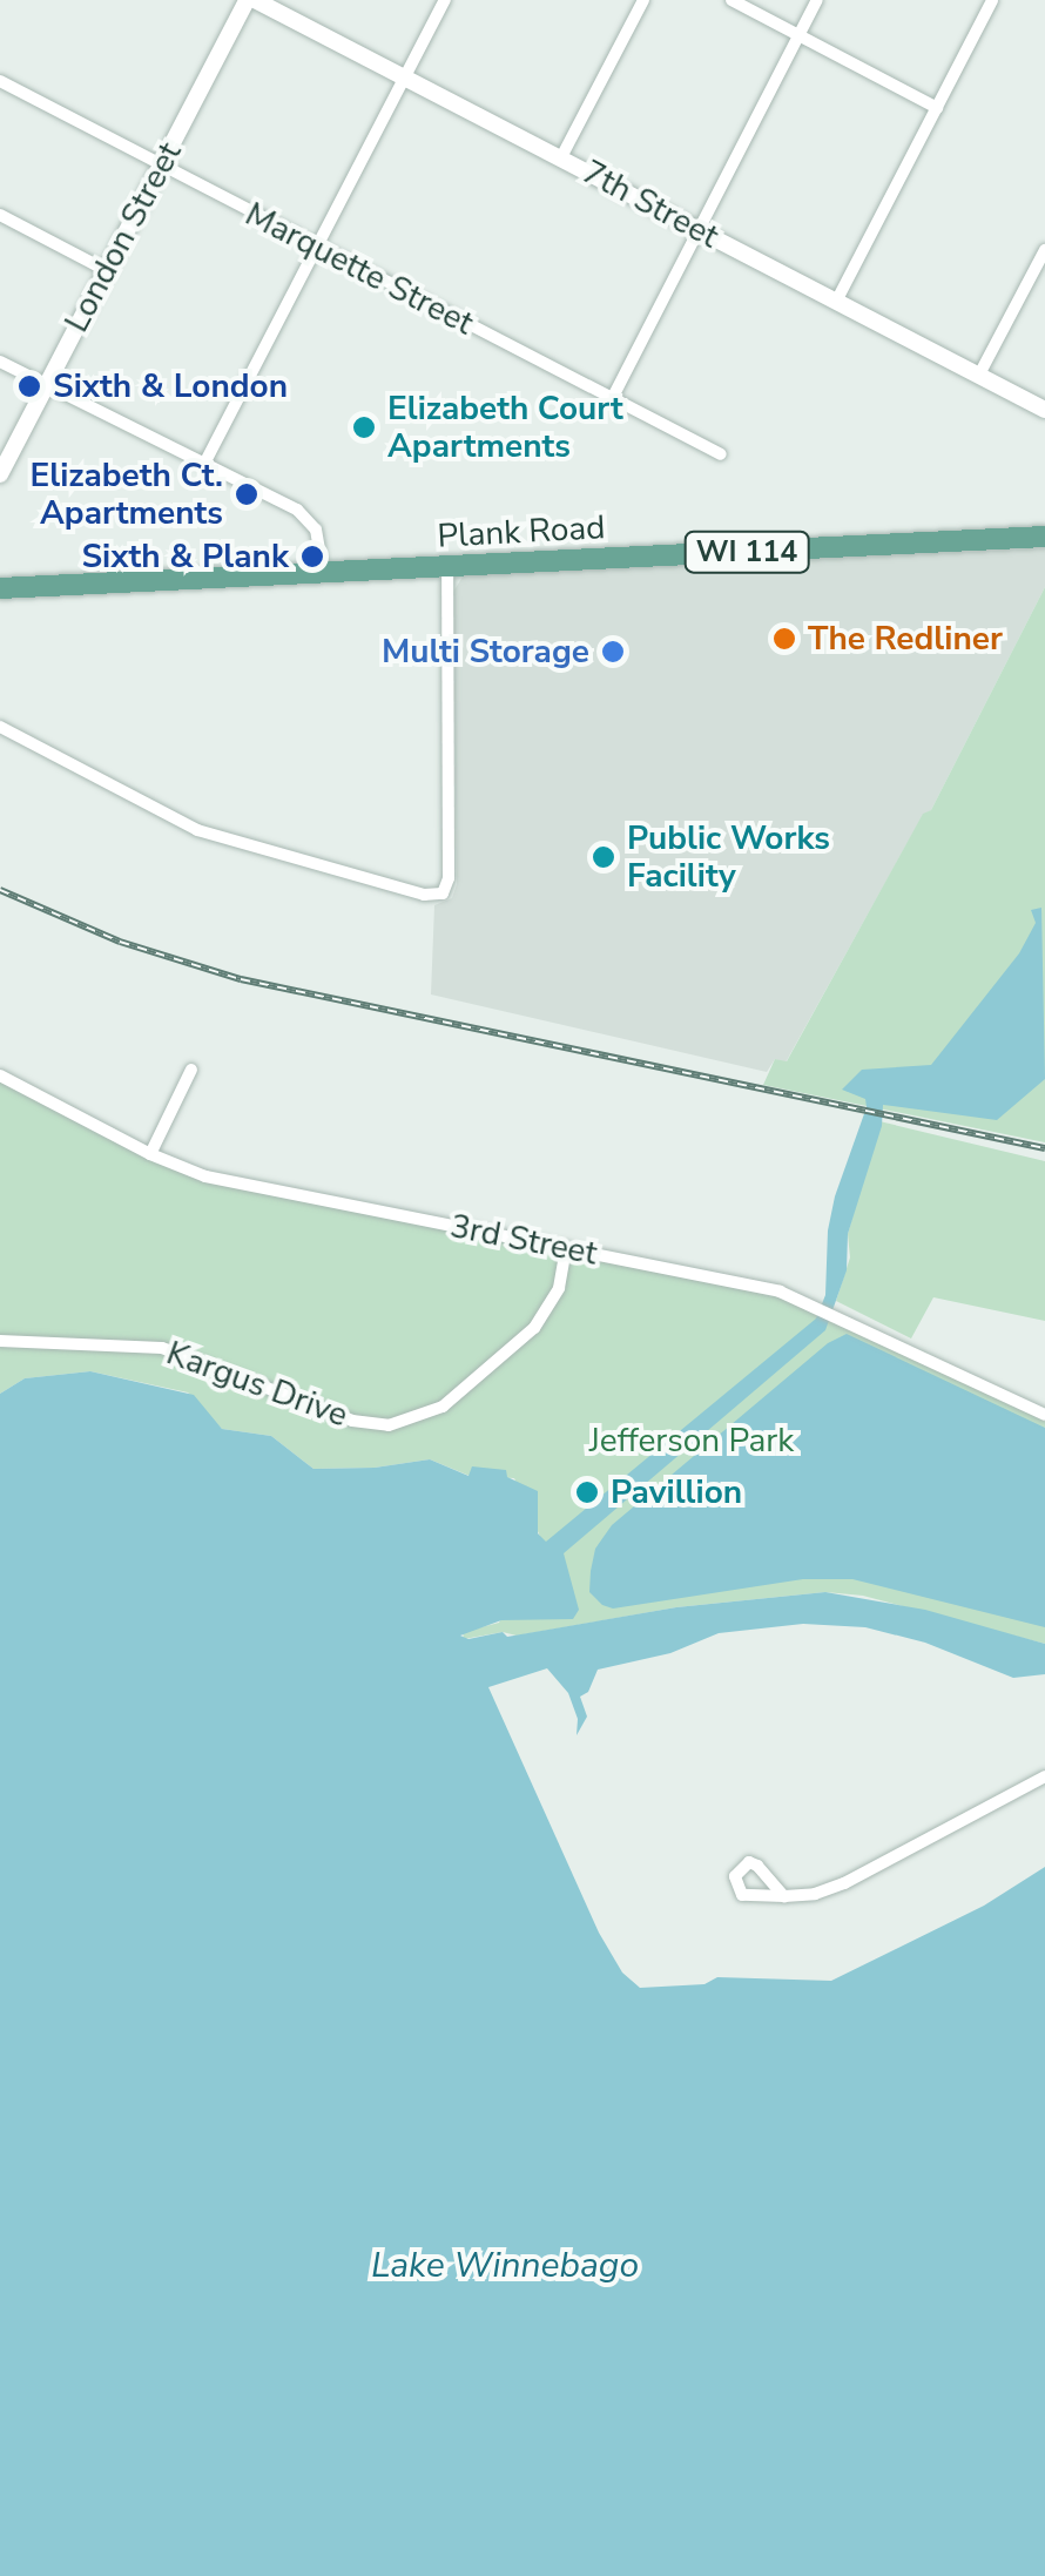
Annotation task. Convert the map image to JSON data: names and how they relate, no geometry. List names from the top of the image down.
{
  "streets": {
    "main road": ["Plank Road", "WI 114"],
    "street": [
      "7th Street",
      "London Street",
      "Marquette Street",
      "3rd Street",
      "Kargus Drive"
    ]
  },
  "crossings": [
    ["7th Street", "London Street"],
    ["London Street", "Marquette Street"],
    ["3rd Street", "Kargus Drive"]
  ],
  "water": ["Lake Winnebago"],
  "parks": ["Jefferson Park"],
  "places": [
    "Sixth & London",
    "Elizabeth Court Apartments",
    "Elizabeth Ct. Apartments",
    "Sixth & Plank",
    "The Redliner",
    "Multi Storage",
    "Public Works Facility",
    "Pavillion"
  ]
}
